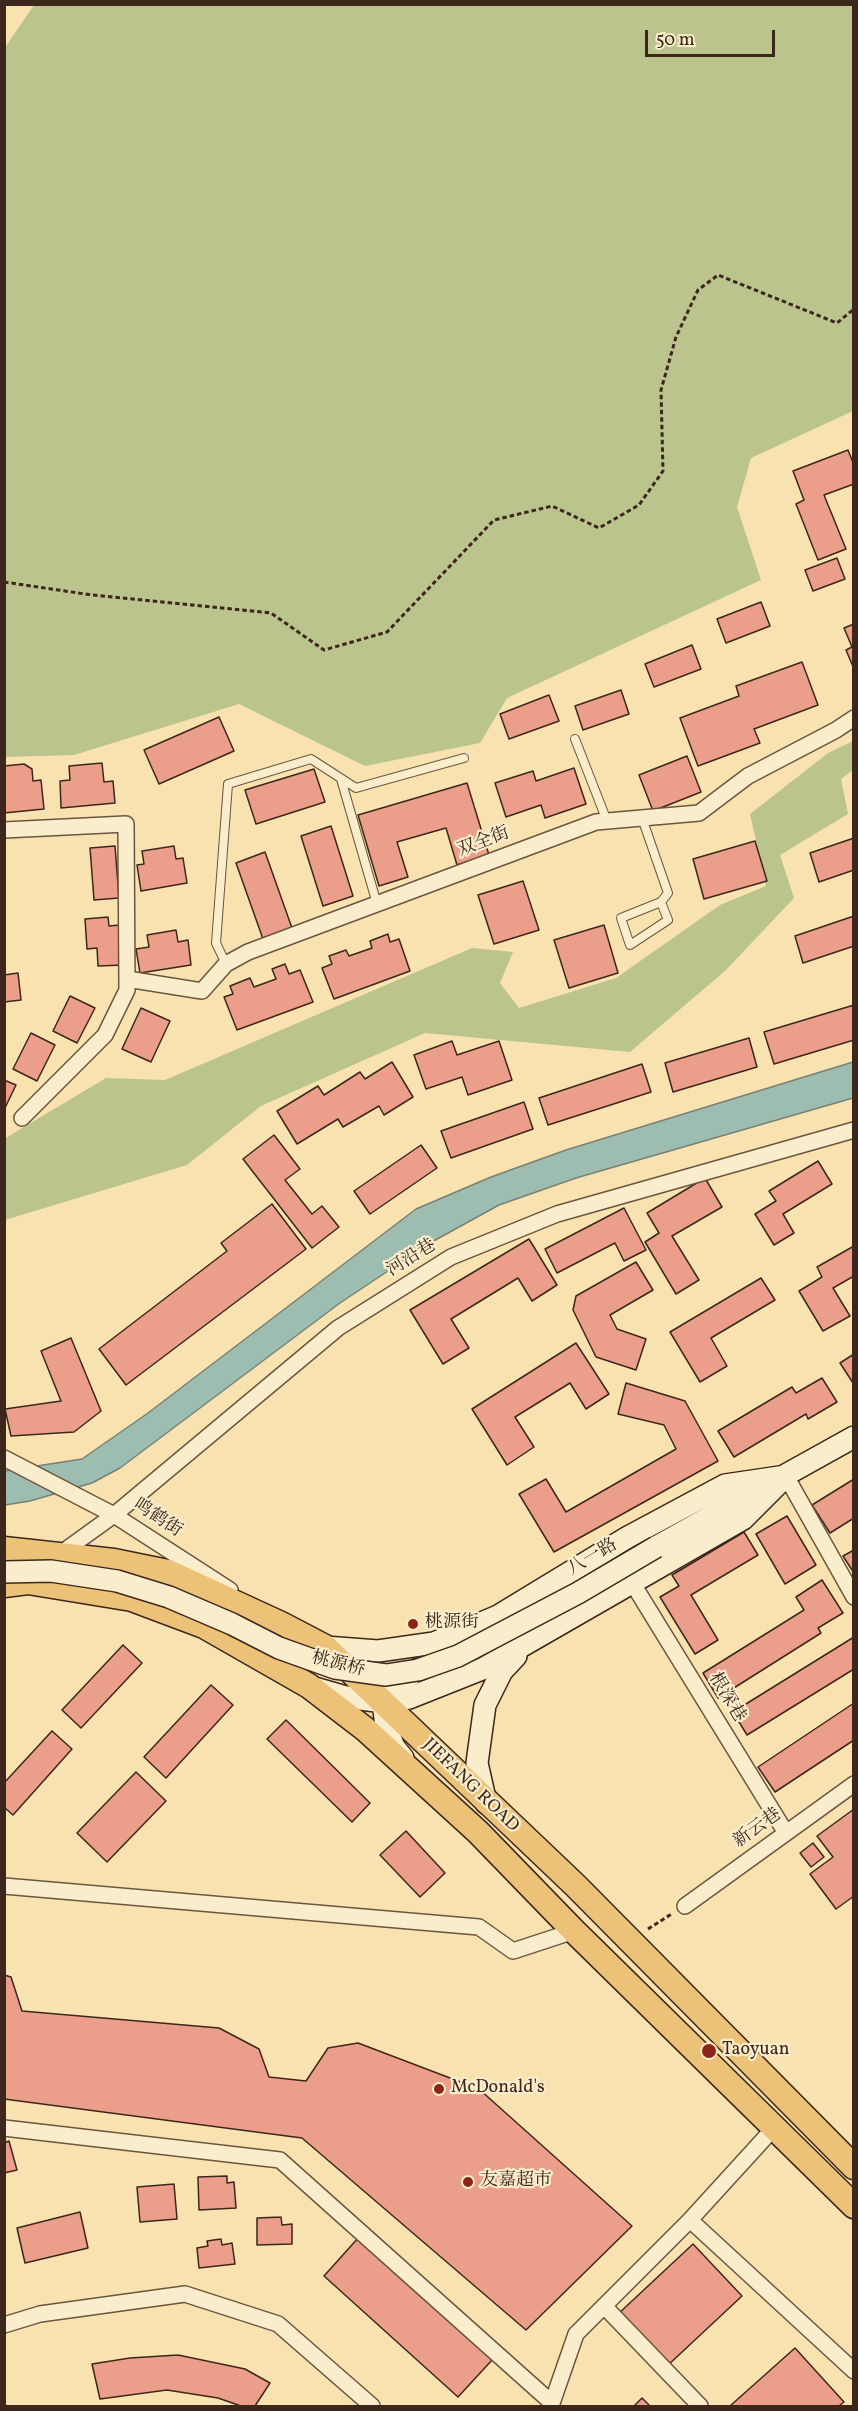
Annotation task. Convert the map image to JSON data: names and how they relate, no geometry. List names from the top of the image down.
{
  "streets": {
    "main road": ["八一路", "桃源桥", "JIEFANG ROAD"],
    "street": [
      "双全街",
      "河沿巷",
      "鸣鹤街",
      "根深巷",
      "新云巷"
    ]
  },
  "crossings": [
    ["河沿巷", "鸣鹤街"],
    ["河沿巷", "JIEFANG ROAD"],
    ["鸣鹤街", "JIEFANG ROAD"],
    ["八一路", "桃源桥"],
    ["八一路", "JIEFANG ROAD"],
    ["根深巷", "新云巷"]
  ],
  "places": [
    "桃源街",
    "Taoyuan",
    "McDonald's",
    "友嘉超市"
  ],
  "scale_bar": "50 m"
}
